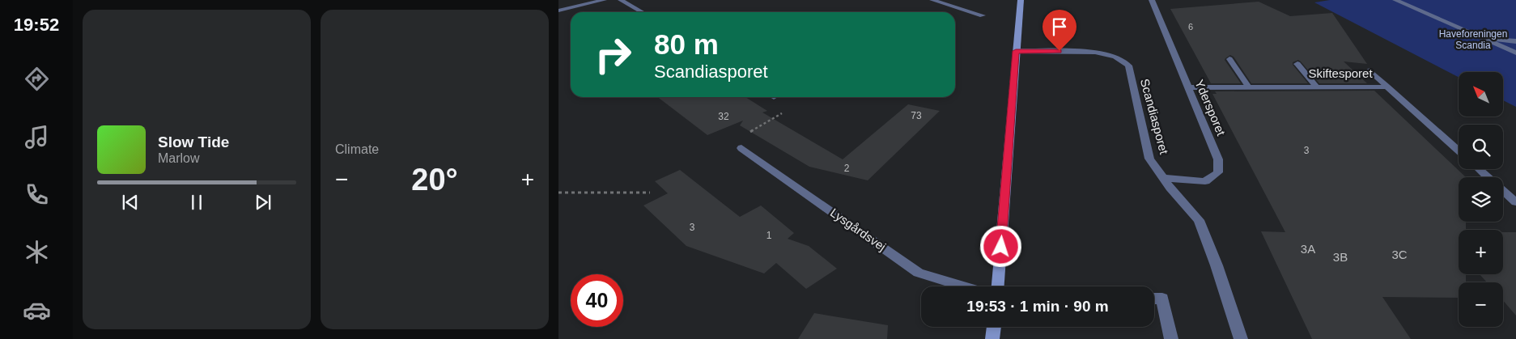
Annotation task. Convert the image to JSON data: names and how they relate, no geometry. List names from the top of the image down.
{
  "streets": {
    "street": [
      "Skiftesporet",
      "Ydersporet",
      "Scandiasporet",
      "Lysgårdsvej"
    ]
  },
  "crossings": [
    ["Skiftesporet", "Ydersporet"],
    ["Ydersporet", "Scandiasporet"]
  ],
  "parks": ["Haveforeningen Scandia"],
  "house_numbers": [
    "6",
    "73",
    "32",
    "3",
    "2",
    "3",
    "1",
    "3A",
    "3C",
    "3B"
  ],
  "north": "top left",
  "page": {
    "tabs": "19:52",
    "tile": "Climate",
    "turn": ["80 m", "Scandiasporet"],
    "map_buttons": ["+", "−"],
    "song": ["Slow Tide", "Marlow"],
    "heat": ["−", "20°", "+"],
    "limit": "40",
    "trip": "19:53 · 1 min · 90 m"
  }
}
